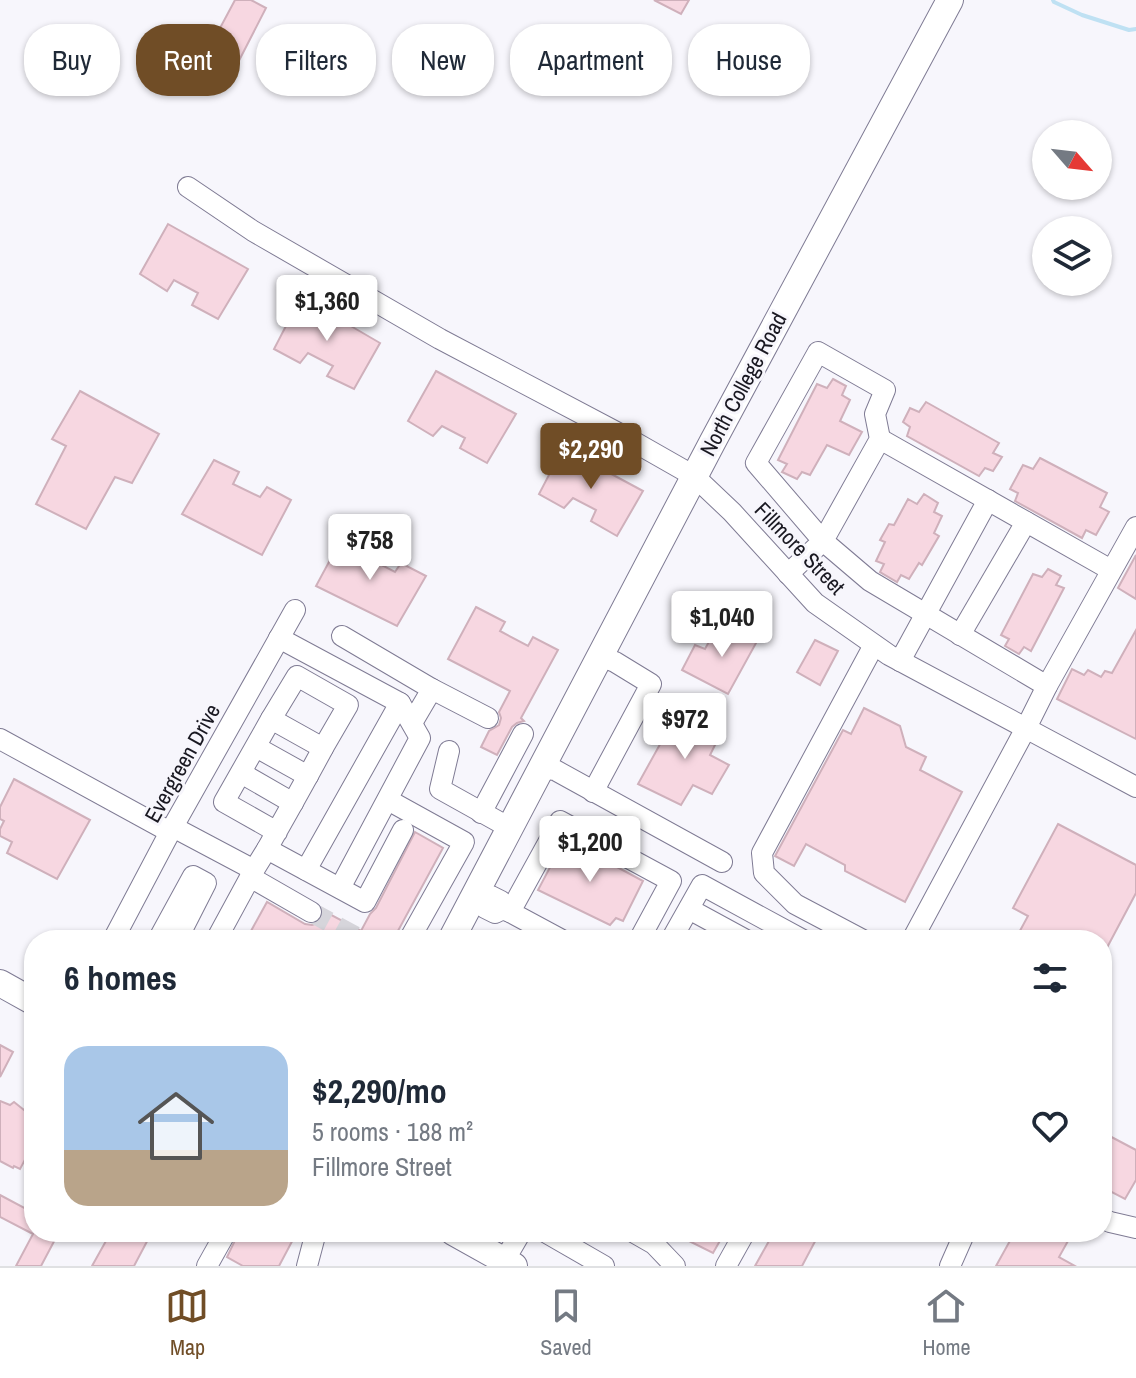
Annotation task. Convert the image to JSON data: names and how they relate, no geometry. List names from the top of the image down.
{
  "streets": {
    "main road": ["North College Road"],
    "street": ["Fillmore Street", "Evergreen Drive"]
  },
  "crossings": [
    ["North College Road", "Fillmore Street"]
  ],
  "north": "bottom right",
  "page": {
    "chip": [
      "Buy",
      "Rent",
      "Filters",
      "New",
      "Apartment",
      "House"
    ],
    "price": [
      "$1,360",
      "$2,290",
      "$758",
      "$1,040",
      "$972",
      "$1,200"
    ],
    "heading": "6 homes",
    "list": [
      {
        "name": "$2,290/mo",
        "note": "5 rooms · 188 m² · Fillmore Street"
      }
    ],
    "tabs": ["Map", "Saved", "Home"]
  }
}
